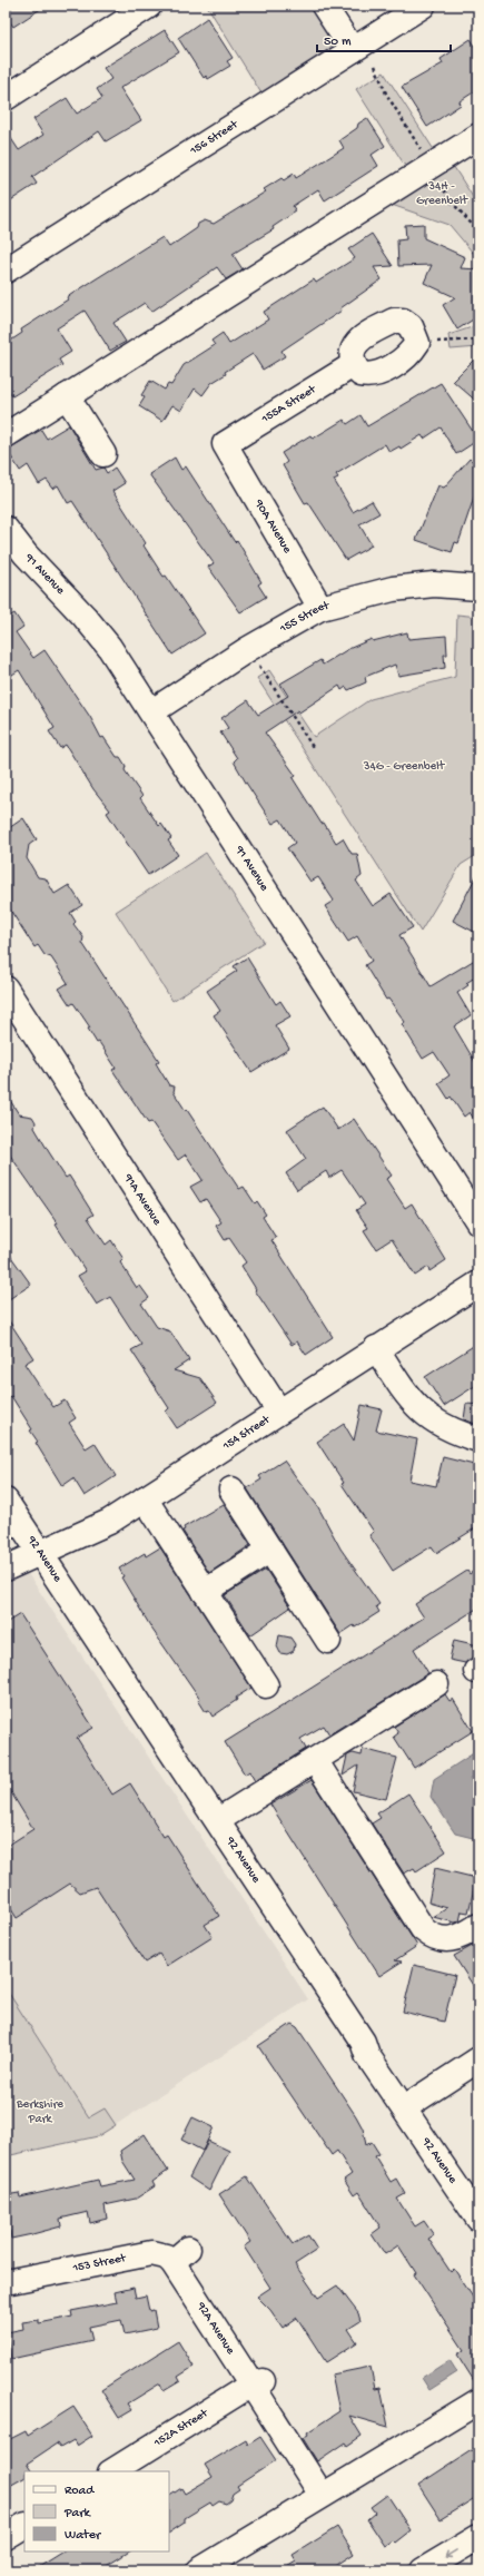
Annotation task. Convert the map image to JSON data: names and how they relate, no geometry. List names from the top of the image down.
{
  "streets": {
    "street": [
      "156 Street",
      "155A Street",
      "90A Avenue",
      "91 Avenue",
      "155 Street",
      "91A Avenue",
      "154 Street",
      "92 Avenue",
      "153 Street",
      "92A Avenue",
      "152A Street"
    ]
  },
  "crossings": [
    ["155A Street", "90A Avenue"],
    ["90A Avenue", "155 Street"],
    ["91 Avenue", "155 Street"],
    ["91A Avenue", "154 Street"],
    ["154 Street", "92 Avenue"],
    ["153 Street", "92A Avenue"],
    ["92A Avenue", "152A Street"]
  ],
  "parks": ["34H - Greenbelt", "34G - Greenbelt", "Berkshire Park"],
  "legend": ["Road", "Park", "Water"],
  "scale_bar": "50 m"
}
